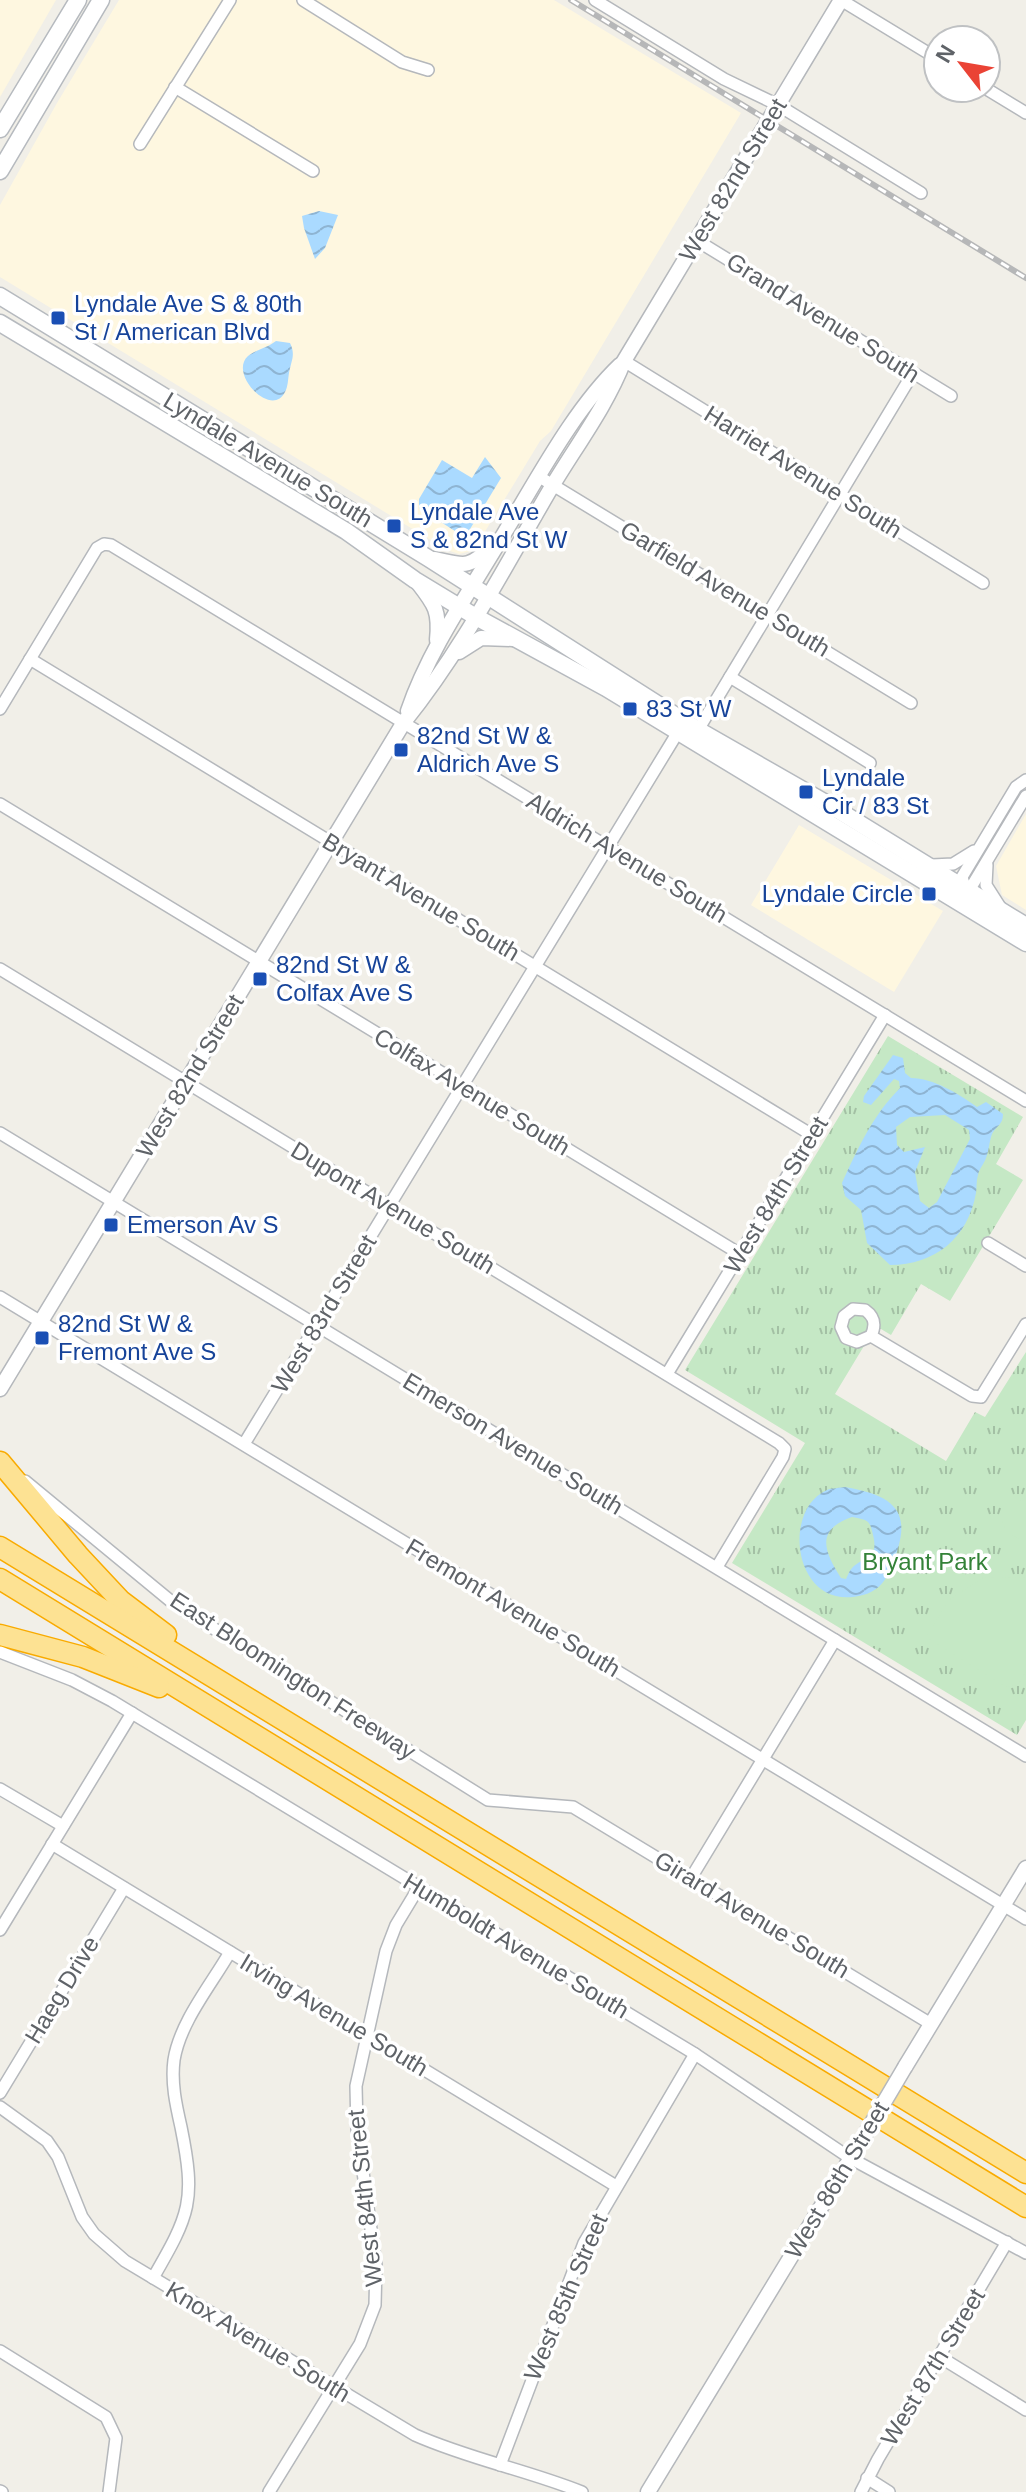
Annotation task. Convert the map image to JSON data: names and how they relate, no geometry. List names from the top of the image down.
{
  "streets": {
    "main road": ["Lyndale Avenue South"],
    "street": [
      "West 82nd Street",
      "Grand Avenue South",
      "Harriet Avenue South",
      "Garfield Avenue South",
      "Aldrich Avenue South",
      "Bryant Avenue South",
      "Colfax Avenue South",
      "West 84th Street",
      "Dupont Avenue South",
      "West 83rd Street",
      "Emerson Avenue South",
      "Fremont Avenue South",
      "East Bloomington Freeway",
      "Girard Avenue South",
      "Humboldt Avenue South",
      "Haeg Drive",
      "Irving Avenue South",
      "West 86th Street",
      "West 85th Street",
      "Knox Avenue South",
      "West 87th Street"
    ]
  },
  "crossings": [
    ["West 82nd Street", "Grand Avenue South"],
    ["West 82nd Street", "Lyndale Avenue South"],
    ["West 82nd Street", "Harriet Avenue South"],
    ["West 82nd Street", "Garfield Avenue South"],
    ["West 82nd Street", "Aldrich Avenue South"],
    ["West 82nd Street", "Bryant Avenue South"],
    ["West 82nd Street", "Colfax Avenue South"],
    ["West 82nd Street", "Dupont Avenue South"],
    ["West 82nd Street", "Emerson Avenue South"],
    ["West 82nd Street", "Fremont Avenue South"],
    ["Lyndale Avenue South", "West 83rd Street"],
    ["Aldrich Avenue South", "Bryant Avenue South"],
    ["Aldrich Avenue South", "West 84th Street"],
    ["Aldrich Avenue South", "West 83rd Street"],
    ["Bryant Avenue South", "West 84th Street"],
    ["Bryant Avenue South", "West 83rd Street"],
    ["Colfax Avenue South", "West 84th Street"],
    ["Colfax Avenue South", "West 83rd Street"],
    ["West 84th Street", "Dupont Avenue South"],
    ["West 84th Street", "Humboldt Avenue South"],
    ["West 84th Street", "Irving Avenue South"],
    ["West 84th Street", "Knox Avenue South"],
    ["Dupont Avenue South", "West 83rd Street"],
    ["Dupont Avenue South", "Emerson Avenue South"],
    ["West 83rd Street", "Emerson Avenue South"],
    ["West 83rd Street", "Fremont Avenue South"],
    ["Fremont Avenue South", "West 86th Street"],
    ["East Bloomington Freeway", "Girard Avenue South"],
    ["Girard Avenue South", "West 86th Street"],
    ["Humboldt Avenue South", "West 86th Street"],
    ["Humboldt Avenue South", "West 85th Street"],
    ["Humboldt Avenue South", "West 87th Street"],
    ["Haeg Drive", "Irving Avenue South"],
    ["Irving Avenue South", "West 85th Street"],
    ["West 85th Street", "Knox Avenue South"]
  ],
  "parks": ["Bryant Park"],
  "places": {
    "transit": [
      "Lyndale Ave S & 80th St / American Blvd",
      "Lyndale Ave S & 82nd St W",
      "83 St W",
      "82nd St W & Aldrich Ave S",
      "Lyndale Cir / 83 St",
      "Lyndale Circle",
      "82nd St W & Colfax Ave S",
      "Emerson Av S",
      "82nd St W & Fremont Ave S"
    ]
  },
  "north": "top left"
}
